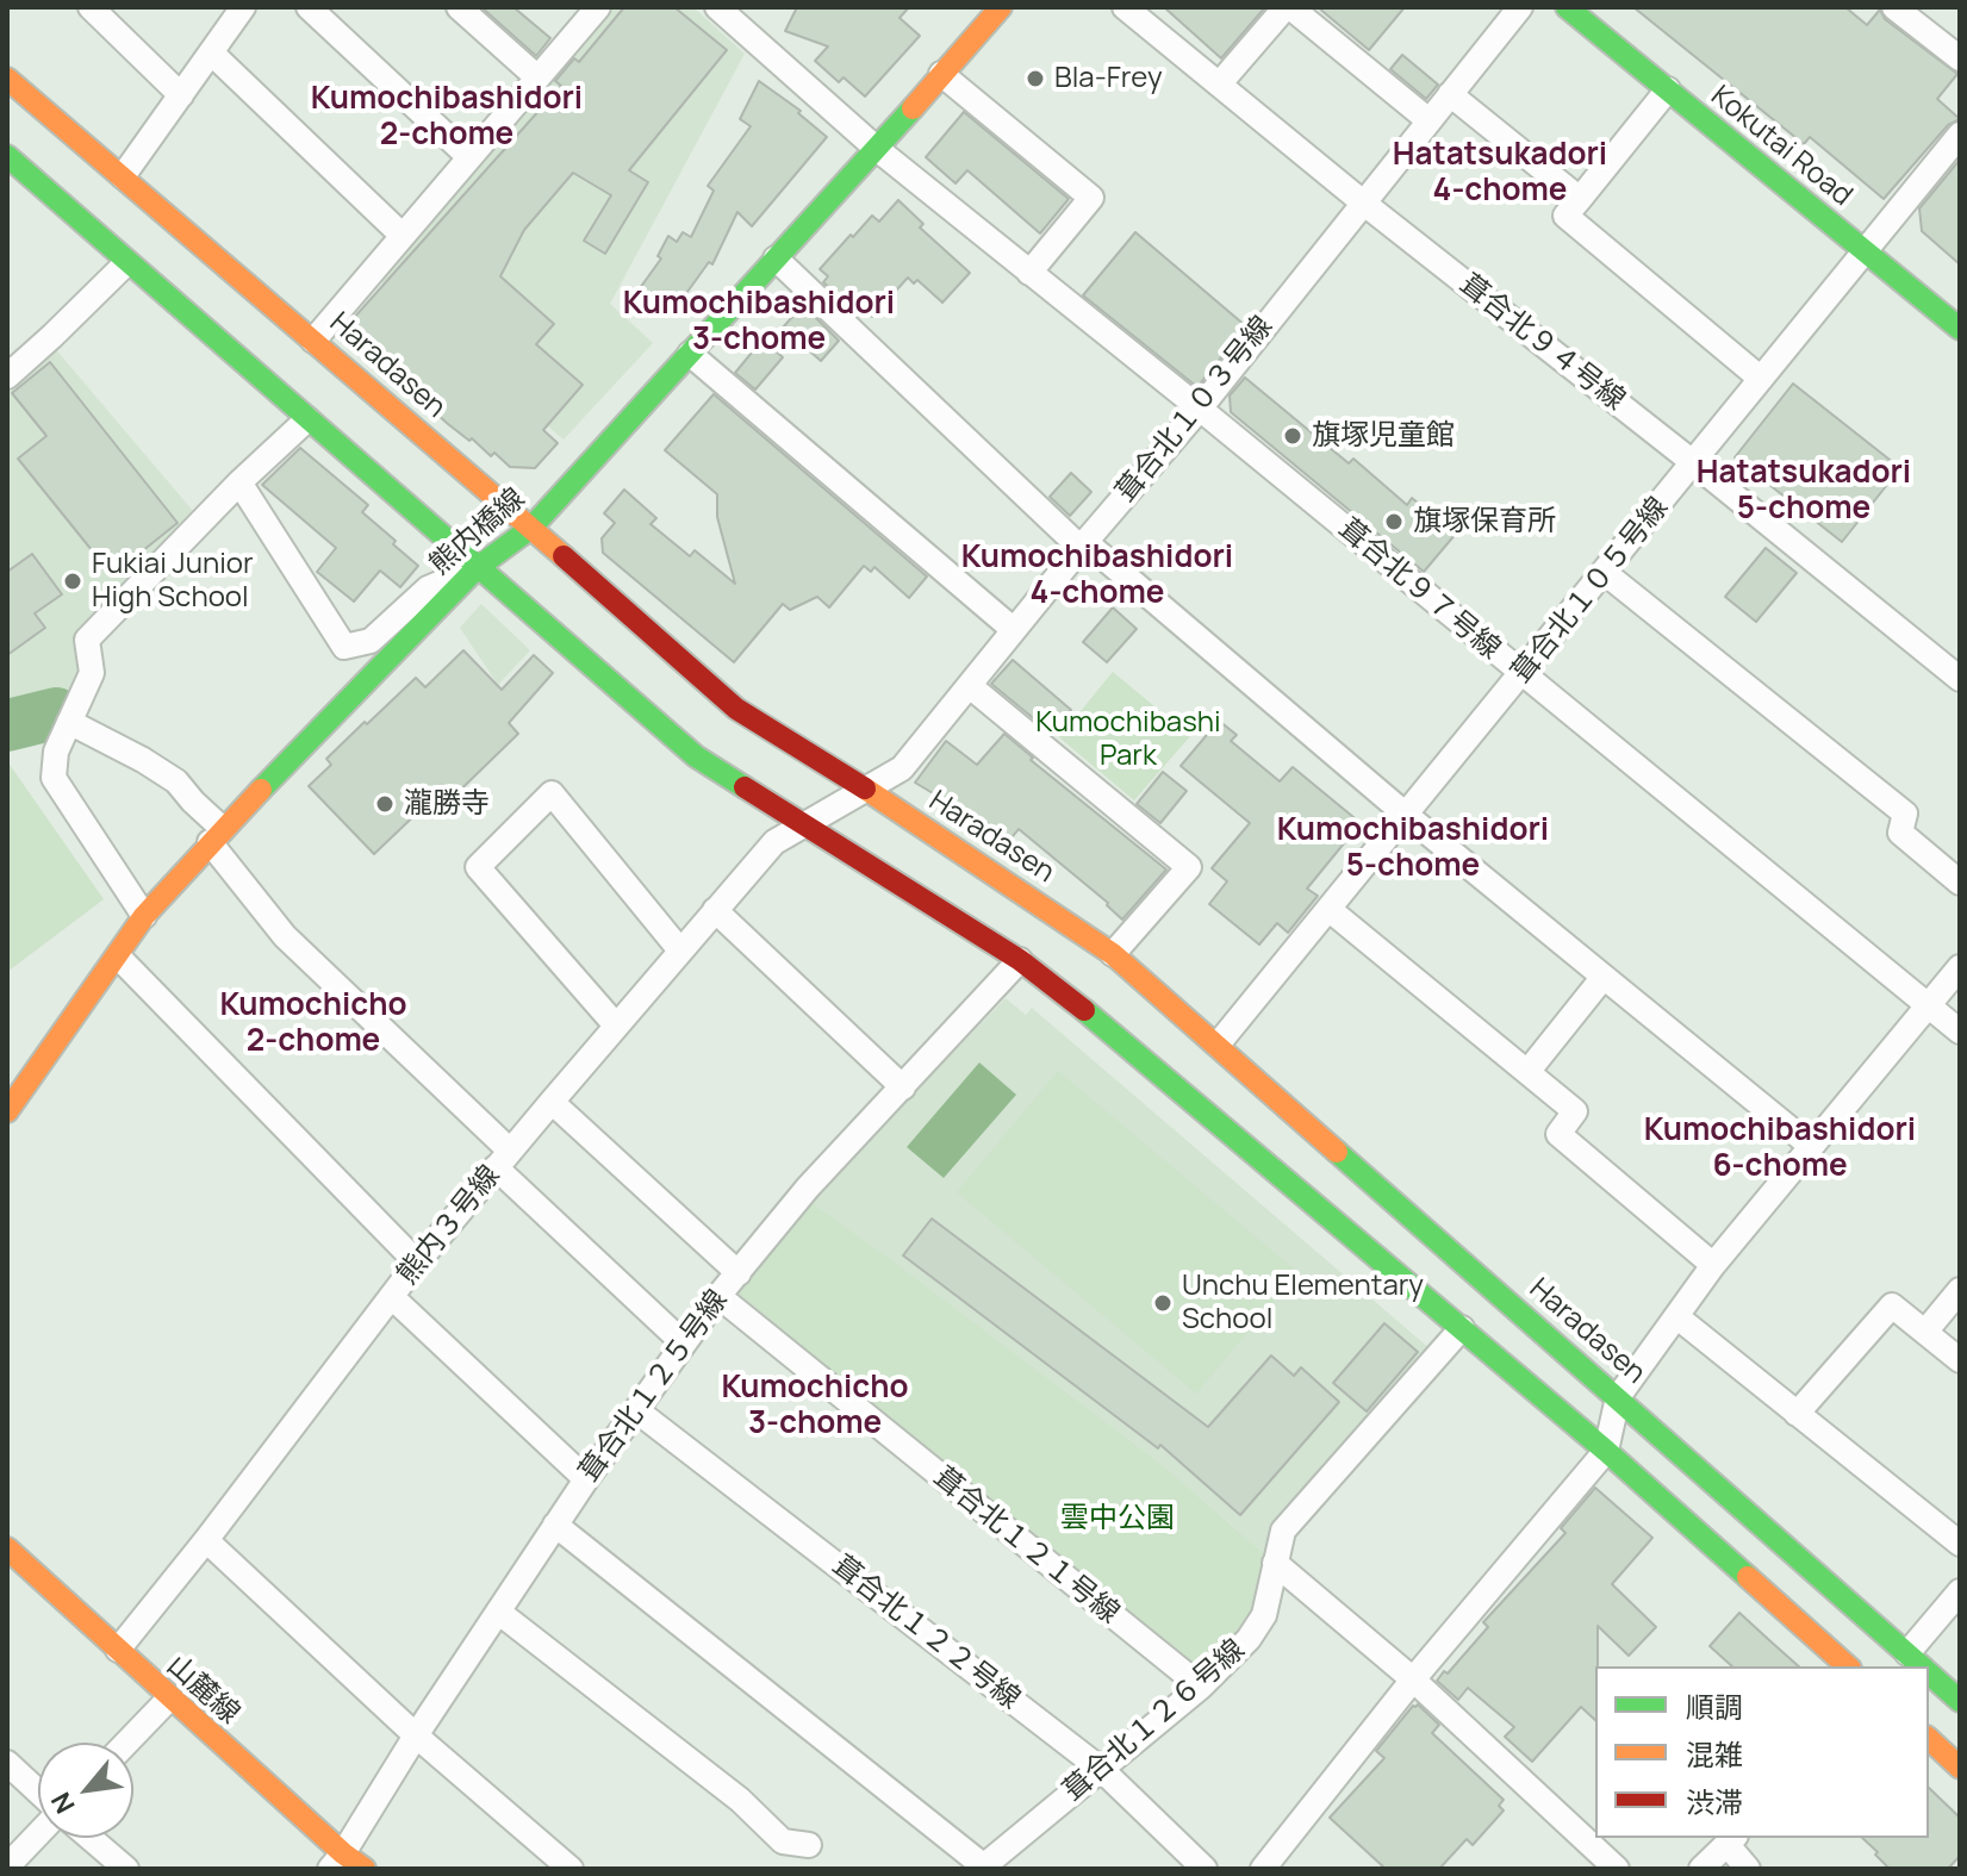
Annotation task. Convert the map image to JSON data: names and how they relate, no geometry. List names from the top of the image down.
{
  "streets": {
    "main road": [
      "Kokutai Road",
      "Haradasen",
      "熊内橋線",
      "山麓線"
    ],
    "street": [
      "葺合北９４号線",
      "葺合北１０３号線",
      "葺合北９７号線",
      "葺合北１０５号線",
      "熊内３号線",
      "葺合北１２５号線",
      "葺合北１２１号線",
      "葺合北１２２号線",
      "葺合北１２６号線"
    ]
  },
  "crossings": [
    ["Kokutai Road", "葺合北１０５号線"],
    ["葺合北９４号線", "葺合北１０３号線"],
    ["葺合北９４号線", "葺合北１０５号線"],
    ["Haradasen", "葺合北１０３号線"],
    ["Haradasen", "熊内橋線"],
    ["Haradasen", "葺合北１０５号線"],
    ["葺合北１０３号線", "葺合北９７号線"],
    ["葺合北１０３号線", "熊内３号線"],
    ["熊内橋線", "葺合北９７号線"],
    ["葺合北９７号線", "葺合北１０５号線"],
    ["熊内３号線", "山麓線"],
    ["葺合北１２５号線", "葺合北１２１号線"],
    ["葺合北１２５号線", "葺合北１２２号線"],
    ["葺合北１２５号線", "山麓線"],
    ["葺合北１２１号線", "葺合北１２６号線"],
    ["葺合北１２２号線", "葺合北１２６号線"]
  ],
  "districts": [
    "Kumochibashidori 2-chome",
    "Hatatsukadori 4-chome",
    "Kumochibashidori 3-chome",
    "Hatatsukadori 5-chome",
    "Kumochibashidori 4-chome",
    "Kumochibashidori 5-chome",
    "Kumochicho 2-chome",
    "Kumochibashidori 6-chome",
    "Kumochicho 3-chome"
  ],
  "parks": ["Kumochibashi Park", "雲中公園"],
  "places": [
    "Bla-Frey",
    "旗塚児童館",
    "旗塚保育所",
    "Fukiai Junior High School",
    "瀧勝寺",
    "Unchu Elementary School"
  ],
  "legend": ["順調", "混雑", "渋滞"],
  "north": "bottom left"
}
